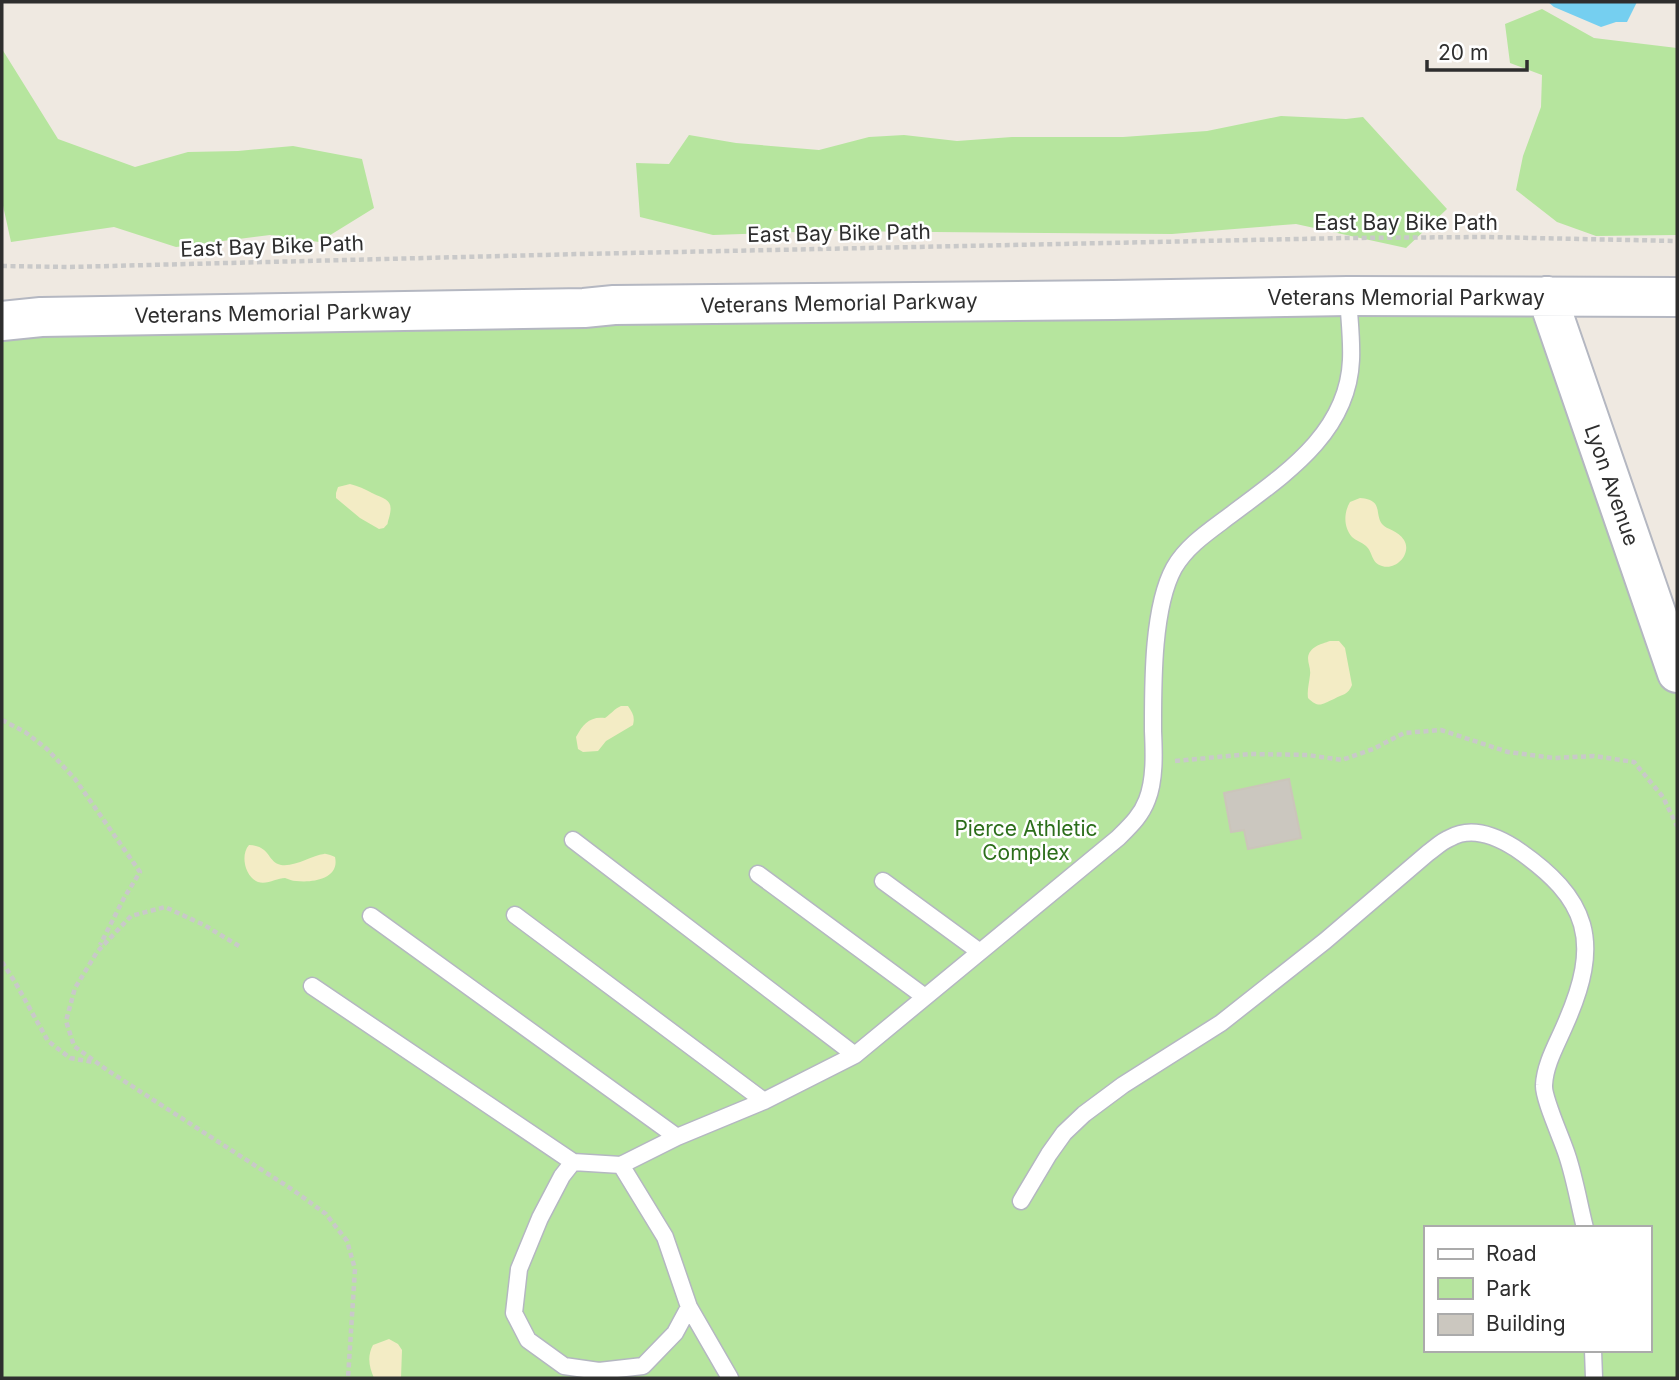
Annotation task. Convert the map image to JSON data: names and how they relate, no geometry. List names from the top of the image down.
{
  "streets": {
    "main road": ["Veterans Memorial Parkway", "Lyon Avenue"],
    "path": ["East Bay Bike Path"]
  },
  "crossings": [
    ["Veterans Memorial Parkway", "Lyon Avenue"]
  ],
  "parks": ["Pierce Athletic Complex"],
  "legend": ["Road", "Park", "Building"],
  "scale_bar": "20 m"
}
